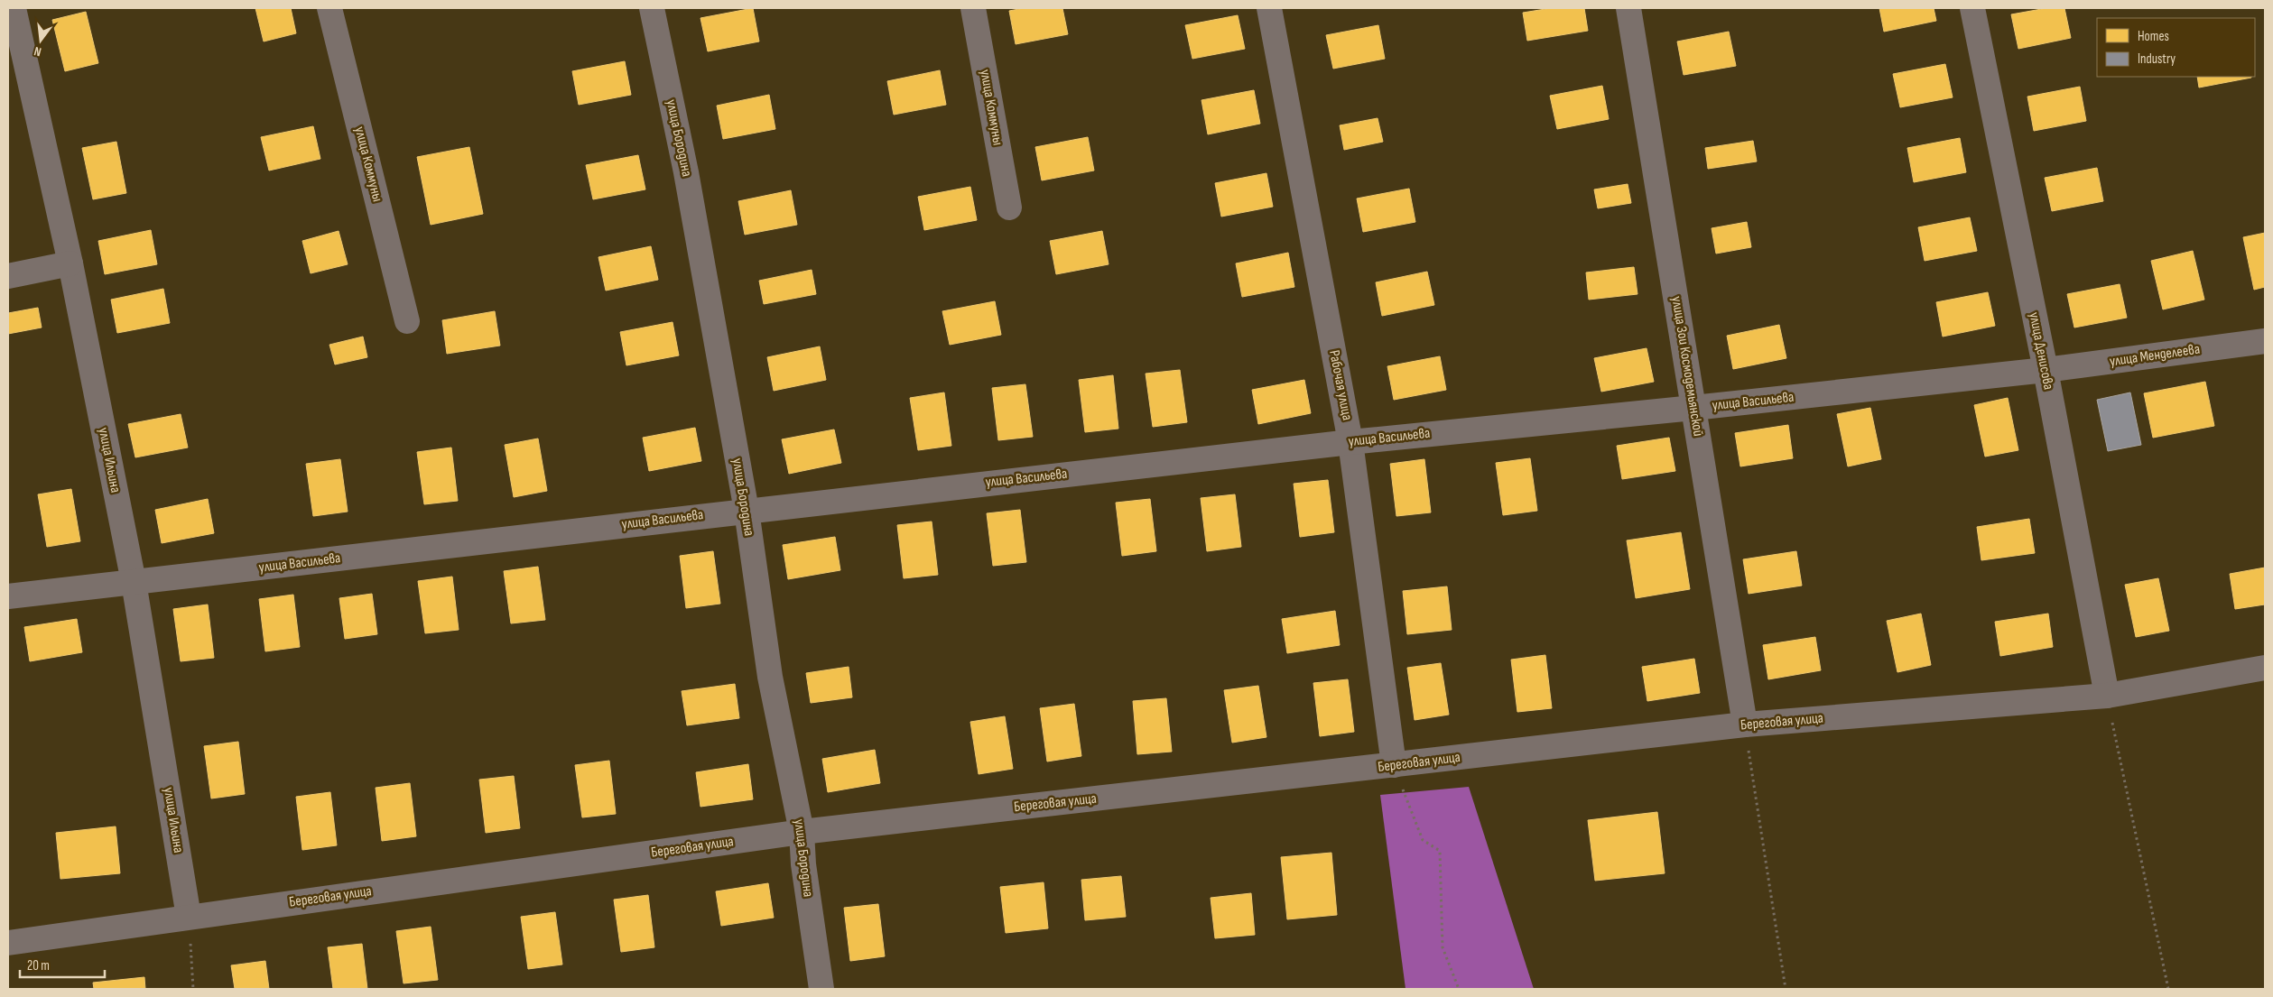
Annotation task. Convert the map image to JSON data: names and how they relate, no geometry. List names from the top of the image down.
{
  "streets": {
    "street": [
      "улица Коммуны",
      "улица Бородина",
      "улица Денисова",
      "улица Менделеева",
      "улица Зои Космодемьянской",
      "Рабочая улица",
      "улица Васильева",
      "улица Ильина",
      "Береговая улица"
    ]
  },
  "crossings": [
    ["улица Бородина", "улица Васильева"],
    ["улица Бородина", "Береговая улица"],
    ["улица Денисова", "улица Менделеева"],
    ["улица Денисова", "улица Васильева"],
    ["улица Денисова", "Береговая улица"],
    ["улица Менделеева", "улица Васильева"],
    ["улица Зои Космодемьянской", "улица Васильева"],
    ["улица Зои Космодемьянской", "Береговая улица"],
    ["Рабочая улица", "улица Васильева"],
    ["Рабочая улица", "Береговая улица"],
    ["улица Васильева", "улица Ильина"],
    ["улица Ильина", "Береговая улица"]
  ],
  "legend": ["Homes", "Industry"],
  "scale_bar": "20 m",
  "north": "bottom"
}
